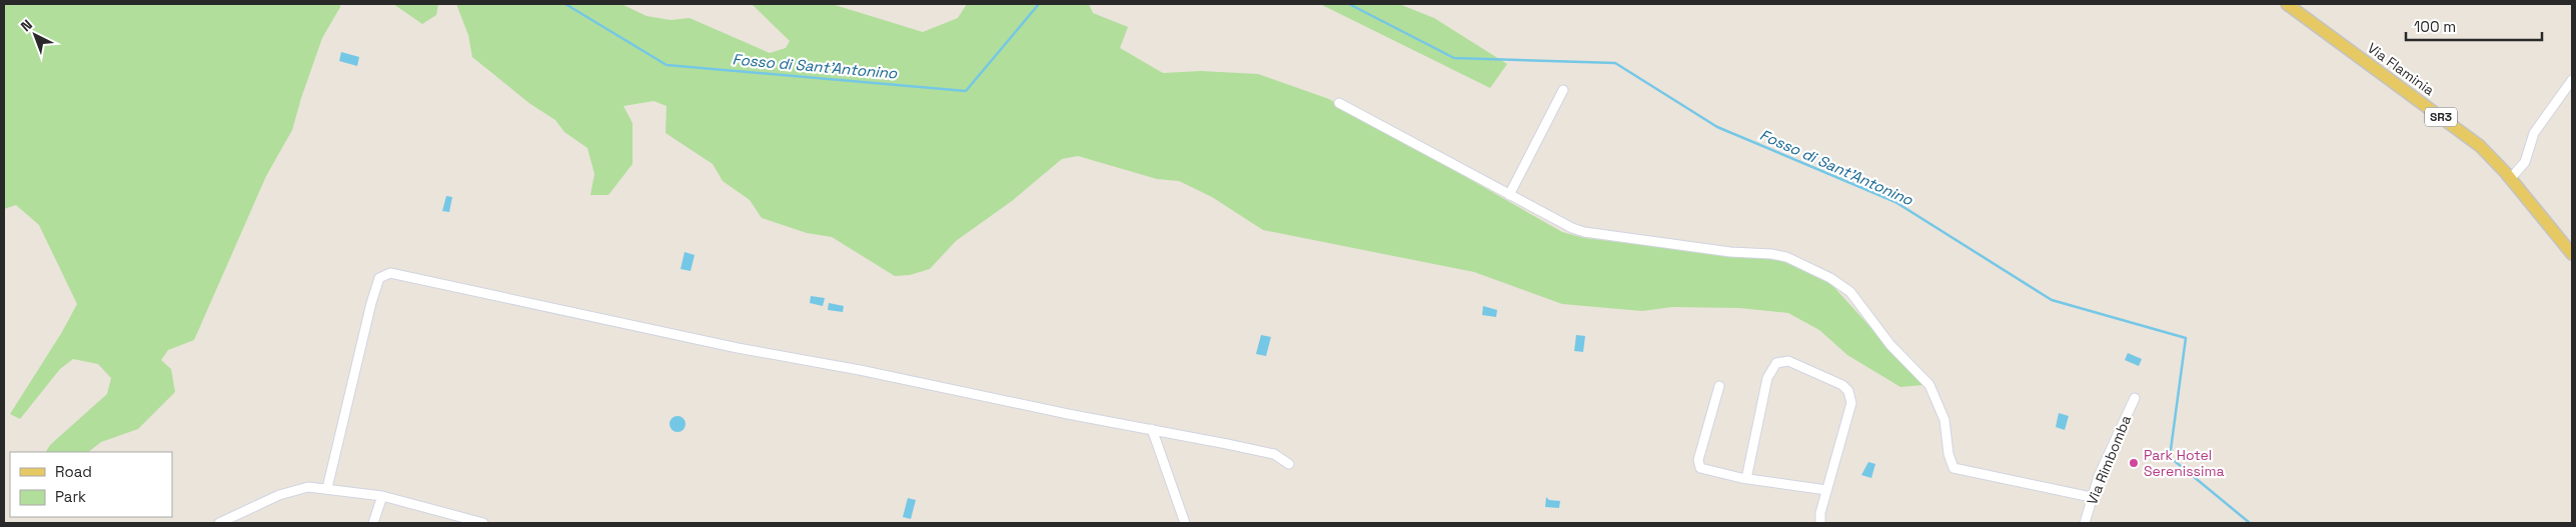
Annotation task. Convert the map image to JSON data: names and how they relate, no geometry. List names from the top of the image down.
{
  "streets": {
    "main road": ["Via Flaminia", "SR3"],
    "street": ["Via Rimbomba"]
  },
  "water": ["Fosso di Sant'Antonino"],
  "places": ["Park Hotel Serenissima"],
  "legend": ["Road", "Park"],
  "scale_bar": "100 m",
  "north": "top left"
}
